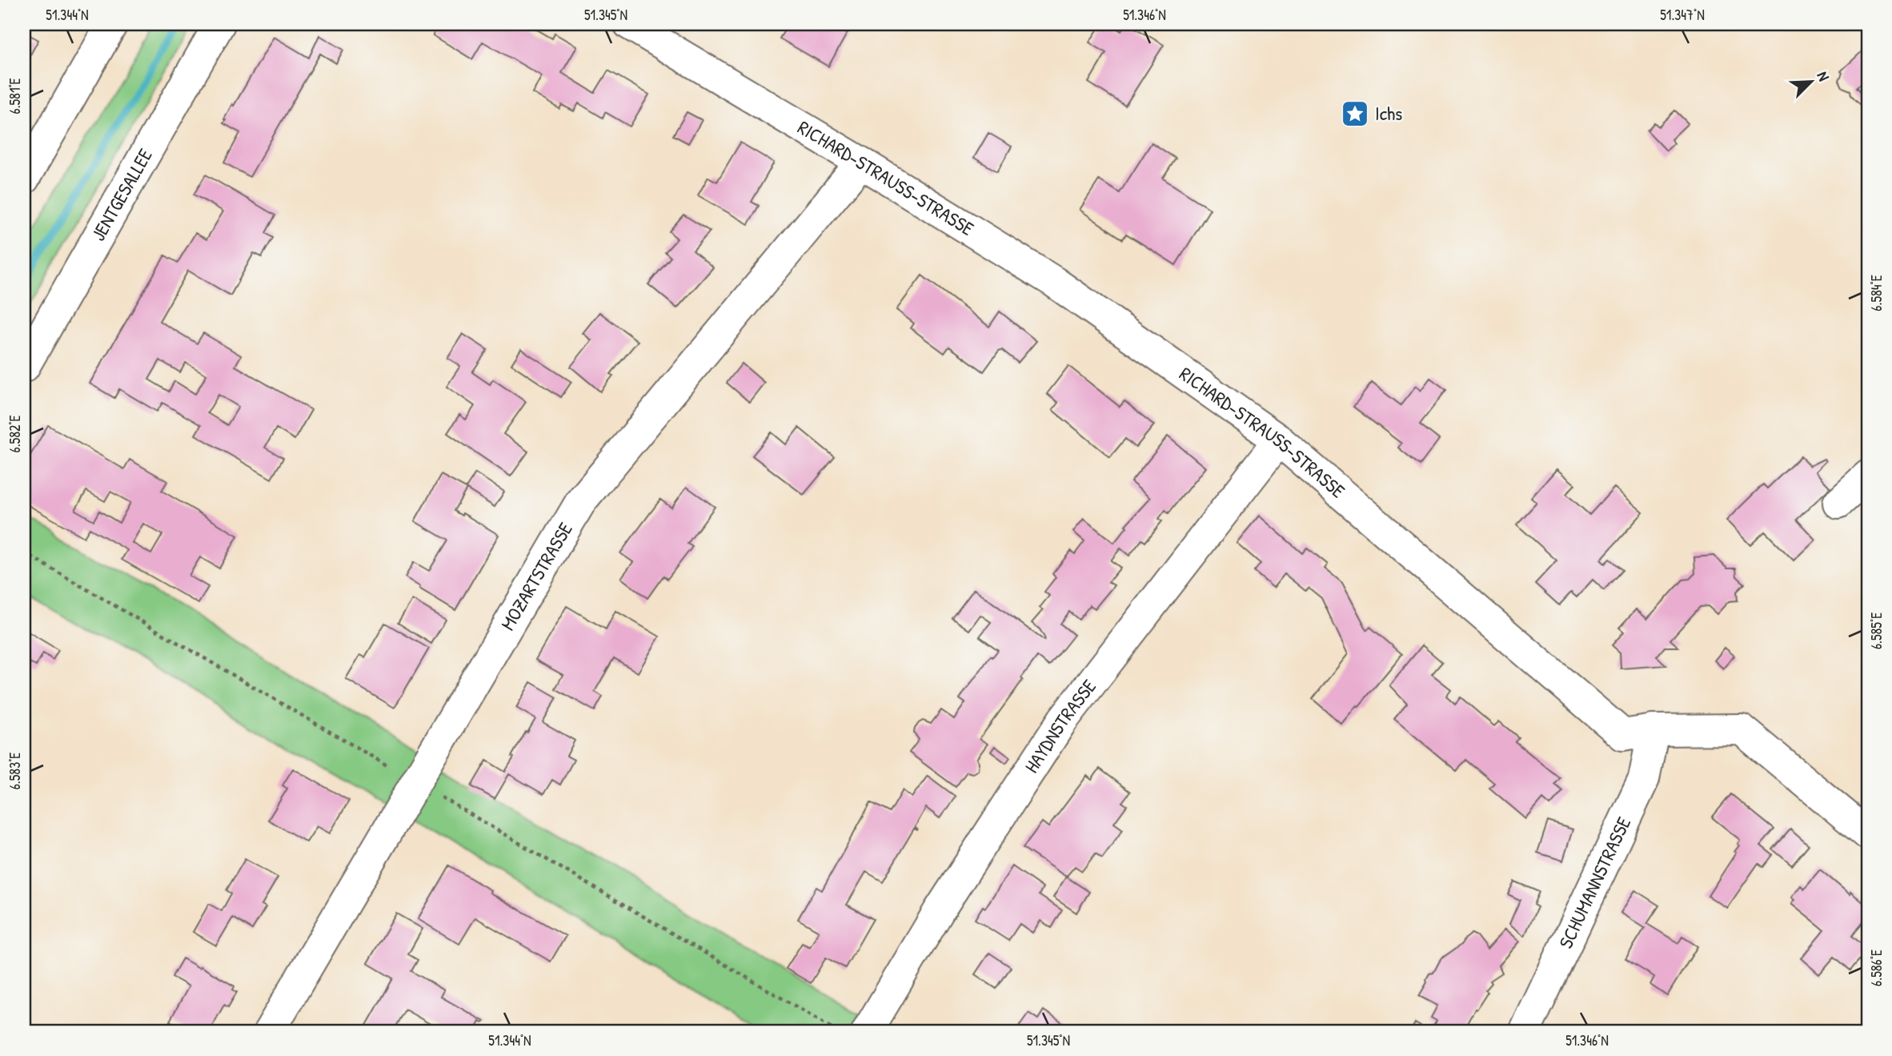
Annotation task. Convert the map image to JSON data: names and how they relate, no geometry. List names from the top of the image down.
{
  "streets": {
    "street": [
      "RICHARD-STRAUSS-STRASSE",
      "JENTGESALLEE",
      "MOZARTSTRASSE",
      "HAYDNSTRASSE",
      "SCHUMANNSTRASSE"
    ]
  },
  "crossings": [
    ["RICHARD-STRAUSS-STRASSE", "MOZARTSTRASSE"],
    ["RICHARD-STRAUSS-STRASSE", "HAYDNSTRASSE"],
    ["RICHARD-STRAUSS-STRASSE", "SCHUMANNSTRASSE"]
  ],
  "places": {
    "place": ["Ichs"]
  },
  "north": "top right",
  "coordinates": [
    "51.344°N",
    "51.345°N",
    "51.346°N",
    "51.347°N",
    "6.581°E",
    "6.584°E",
    "6.582°E",
    "6.585°E",
    "6.583°E",
    "6.586°E"
  ]
}
